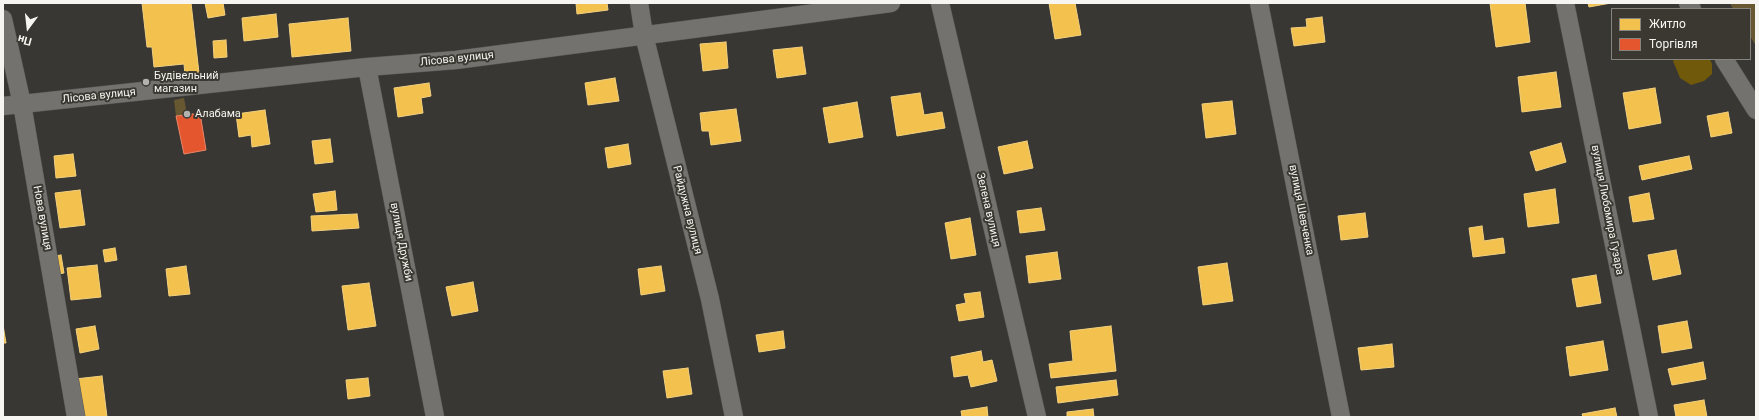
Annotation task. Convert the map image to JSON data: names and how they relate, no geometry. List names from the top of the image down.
{
  "streets": {
    "street": [
      "Лісова вулиця",
      "Райдужна вулиця",
      "Зелена вулиця",
      "вулиця Шевченка",
      "вулиця Любомира Гузара",
      "Нова вулиця",
      "вулиця Дружби"
    ]
  },
  "crossings": [
    ["Лісова вулиця", "Райдужна вулиця"],
    ["Лісова вулиця", "Нова вулиця"],
    ["Лісова вулиця", "вулиця Дружби"]
  ],
  "places": ["Будівельний магазин", "Алабама"],
  "legend": ["Житло", "Торгівля"],
  "north": "bottom"
}
